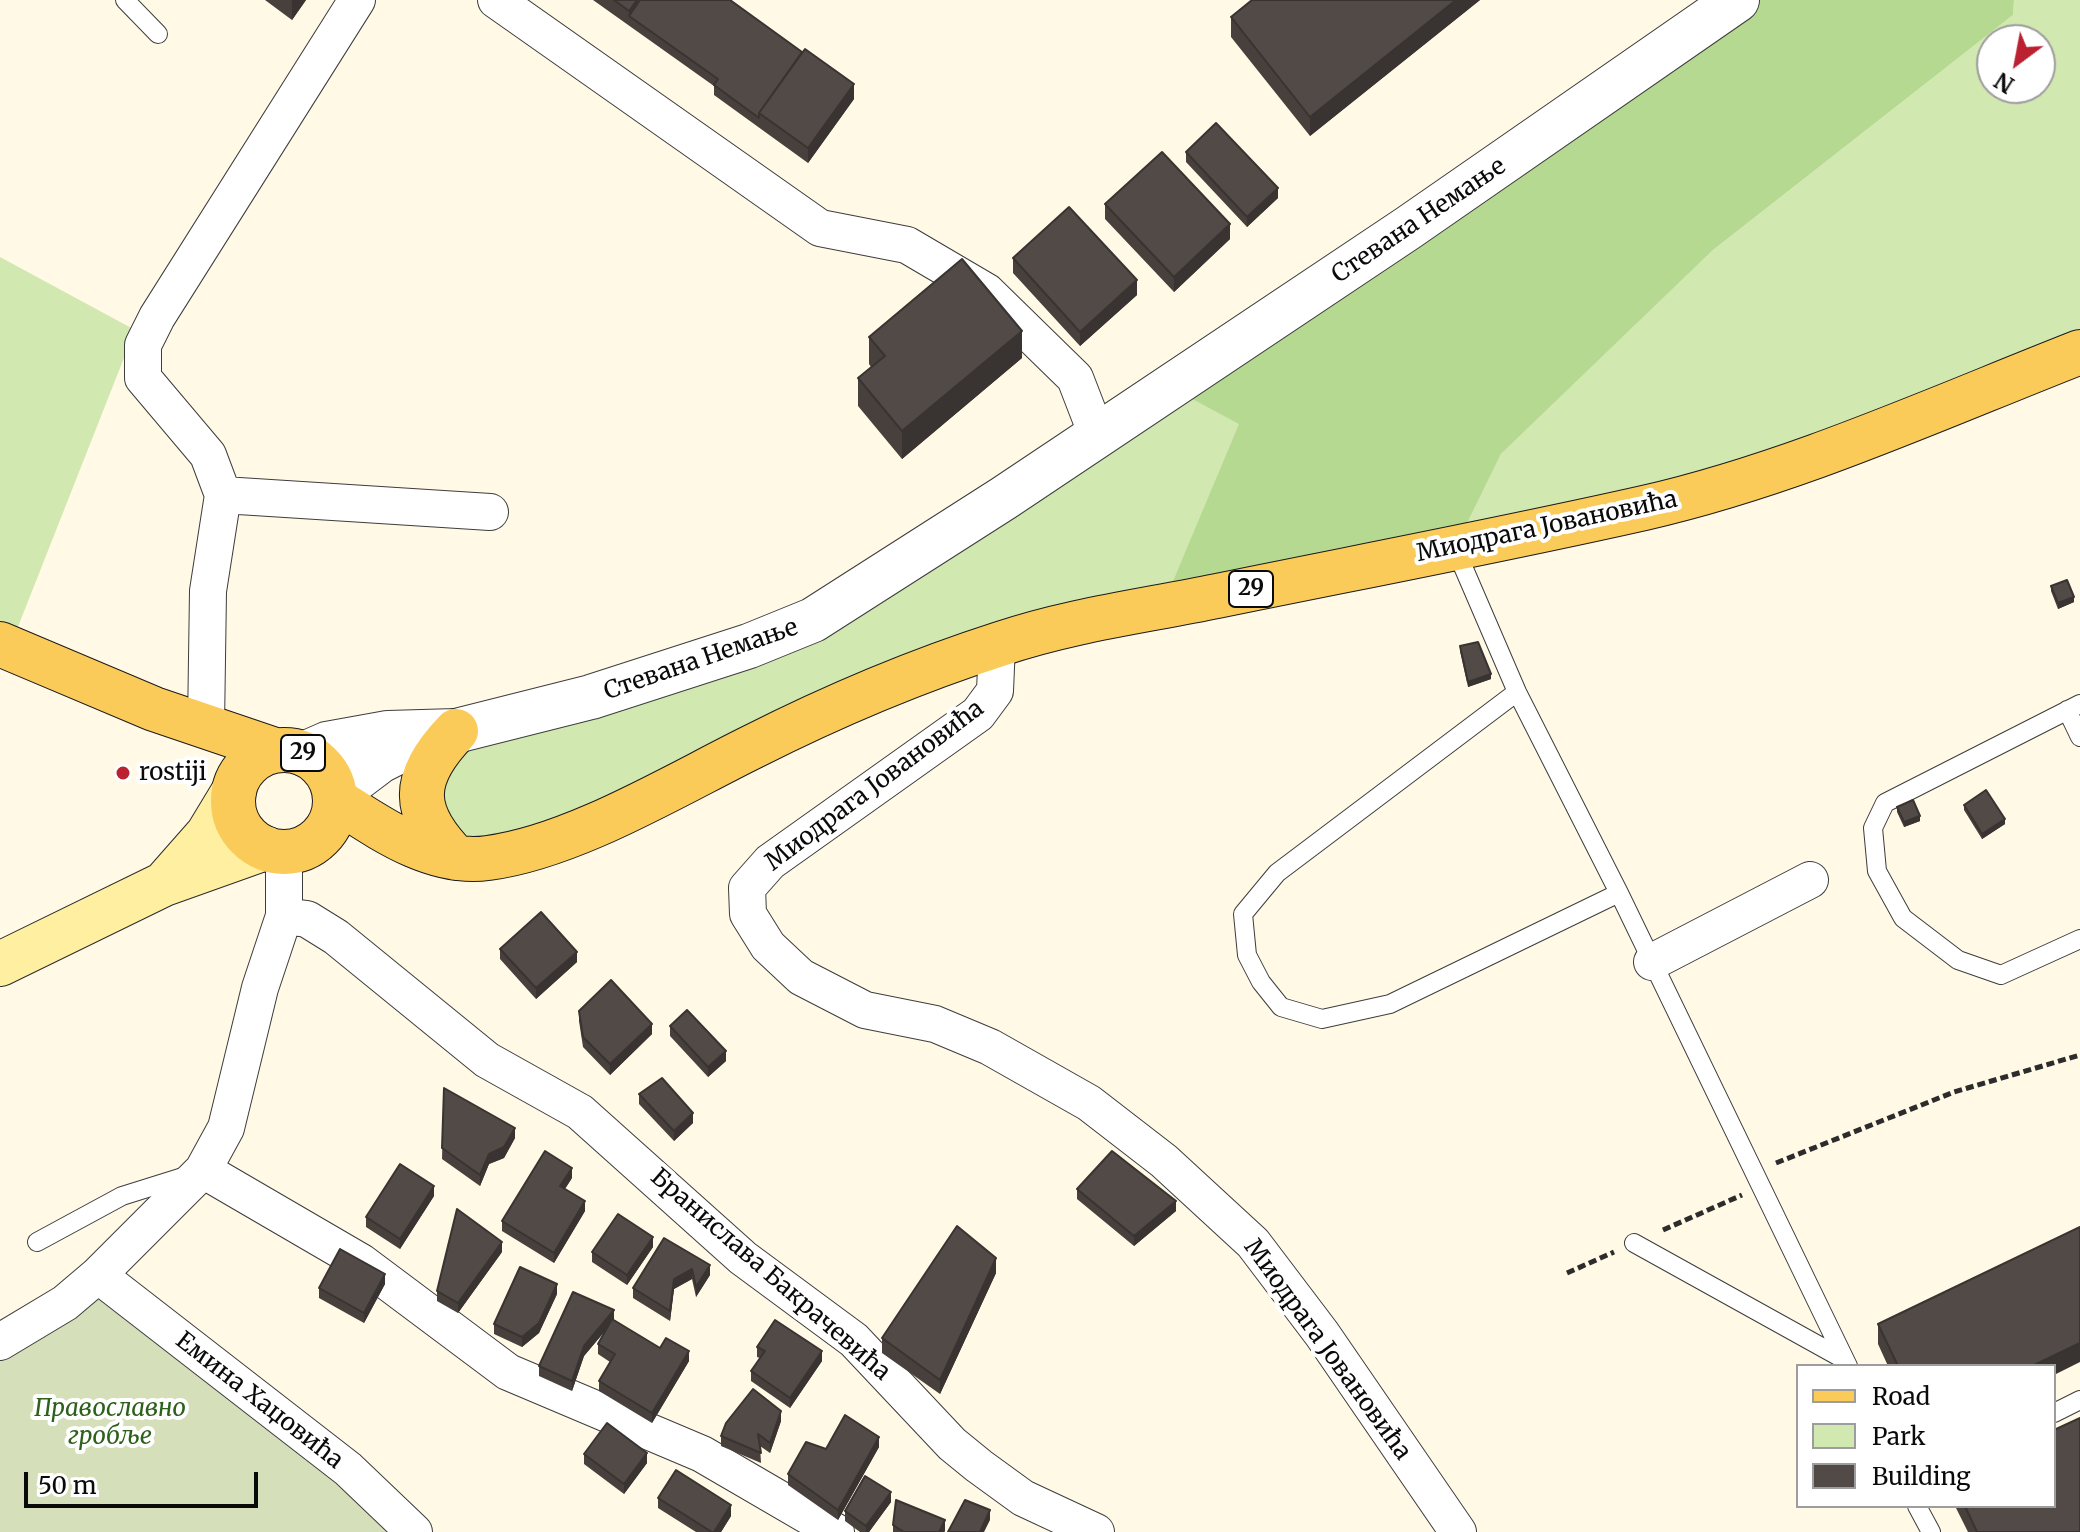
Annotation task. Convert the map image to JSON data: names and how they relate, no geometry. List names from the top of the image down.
{
  "streets": {
    "main road": ["Миодрага Јовановића", "29"],
    "street": ["Стевана Немање", "Бранислава Бакрачевића", "Емина Хаџовића"]
  },
  "crossings": [
    ["Стевана Немање", "Миодрага Јовановића"],
    ["Стевана Немање", "29"],
    ["Миодрага Јовановића", "29"]
  ],
  "parks": ["Православно гробље"],
  "places": ["rostiji"],
  "legend": ["Road", "Park", "Building"],
  "scale_bar": "50 m",
  "north": "bottom left"
}
